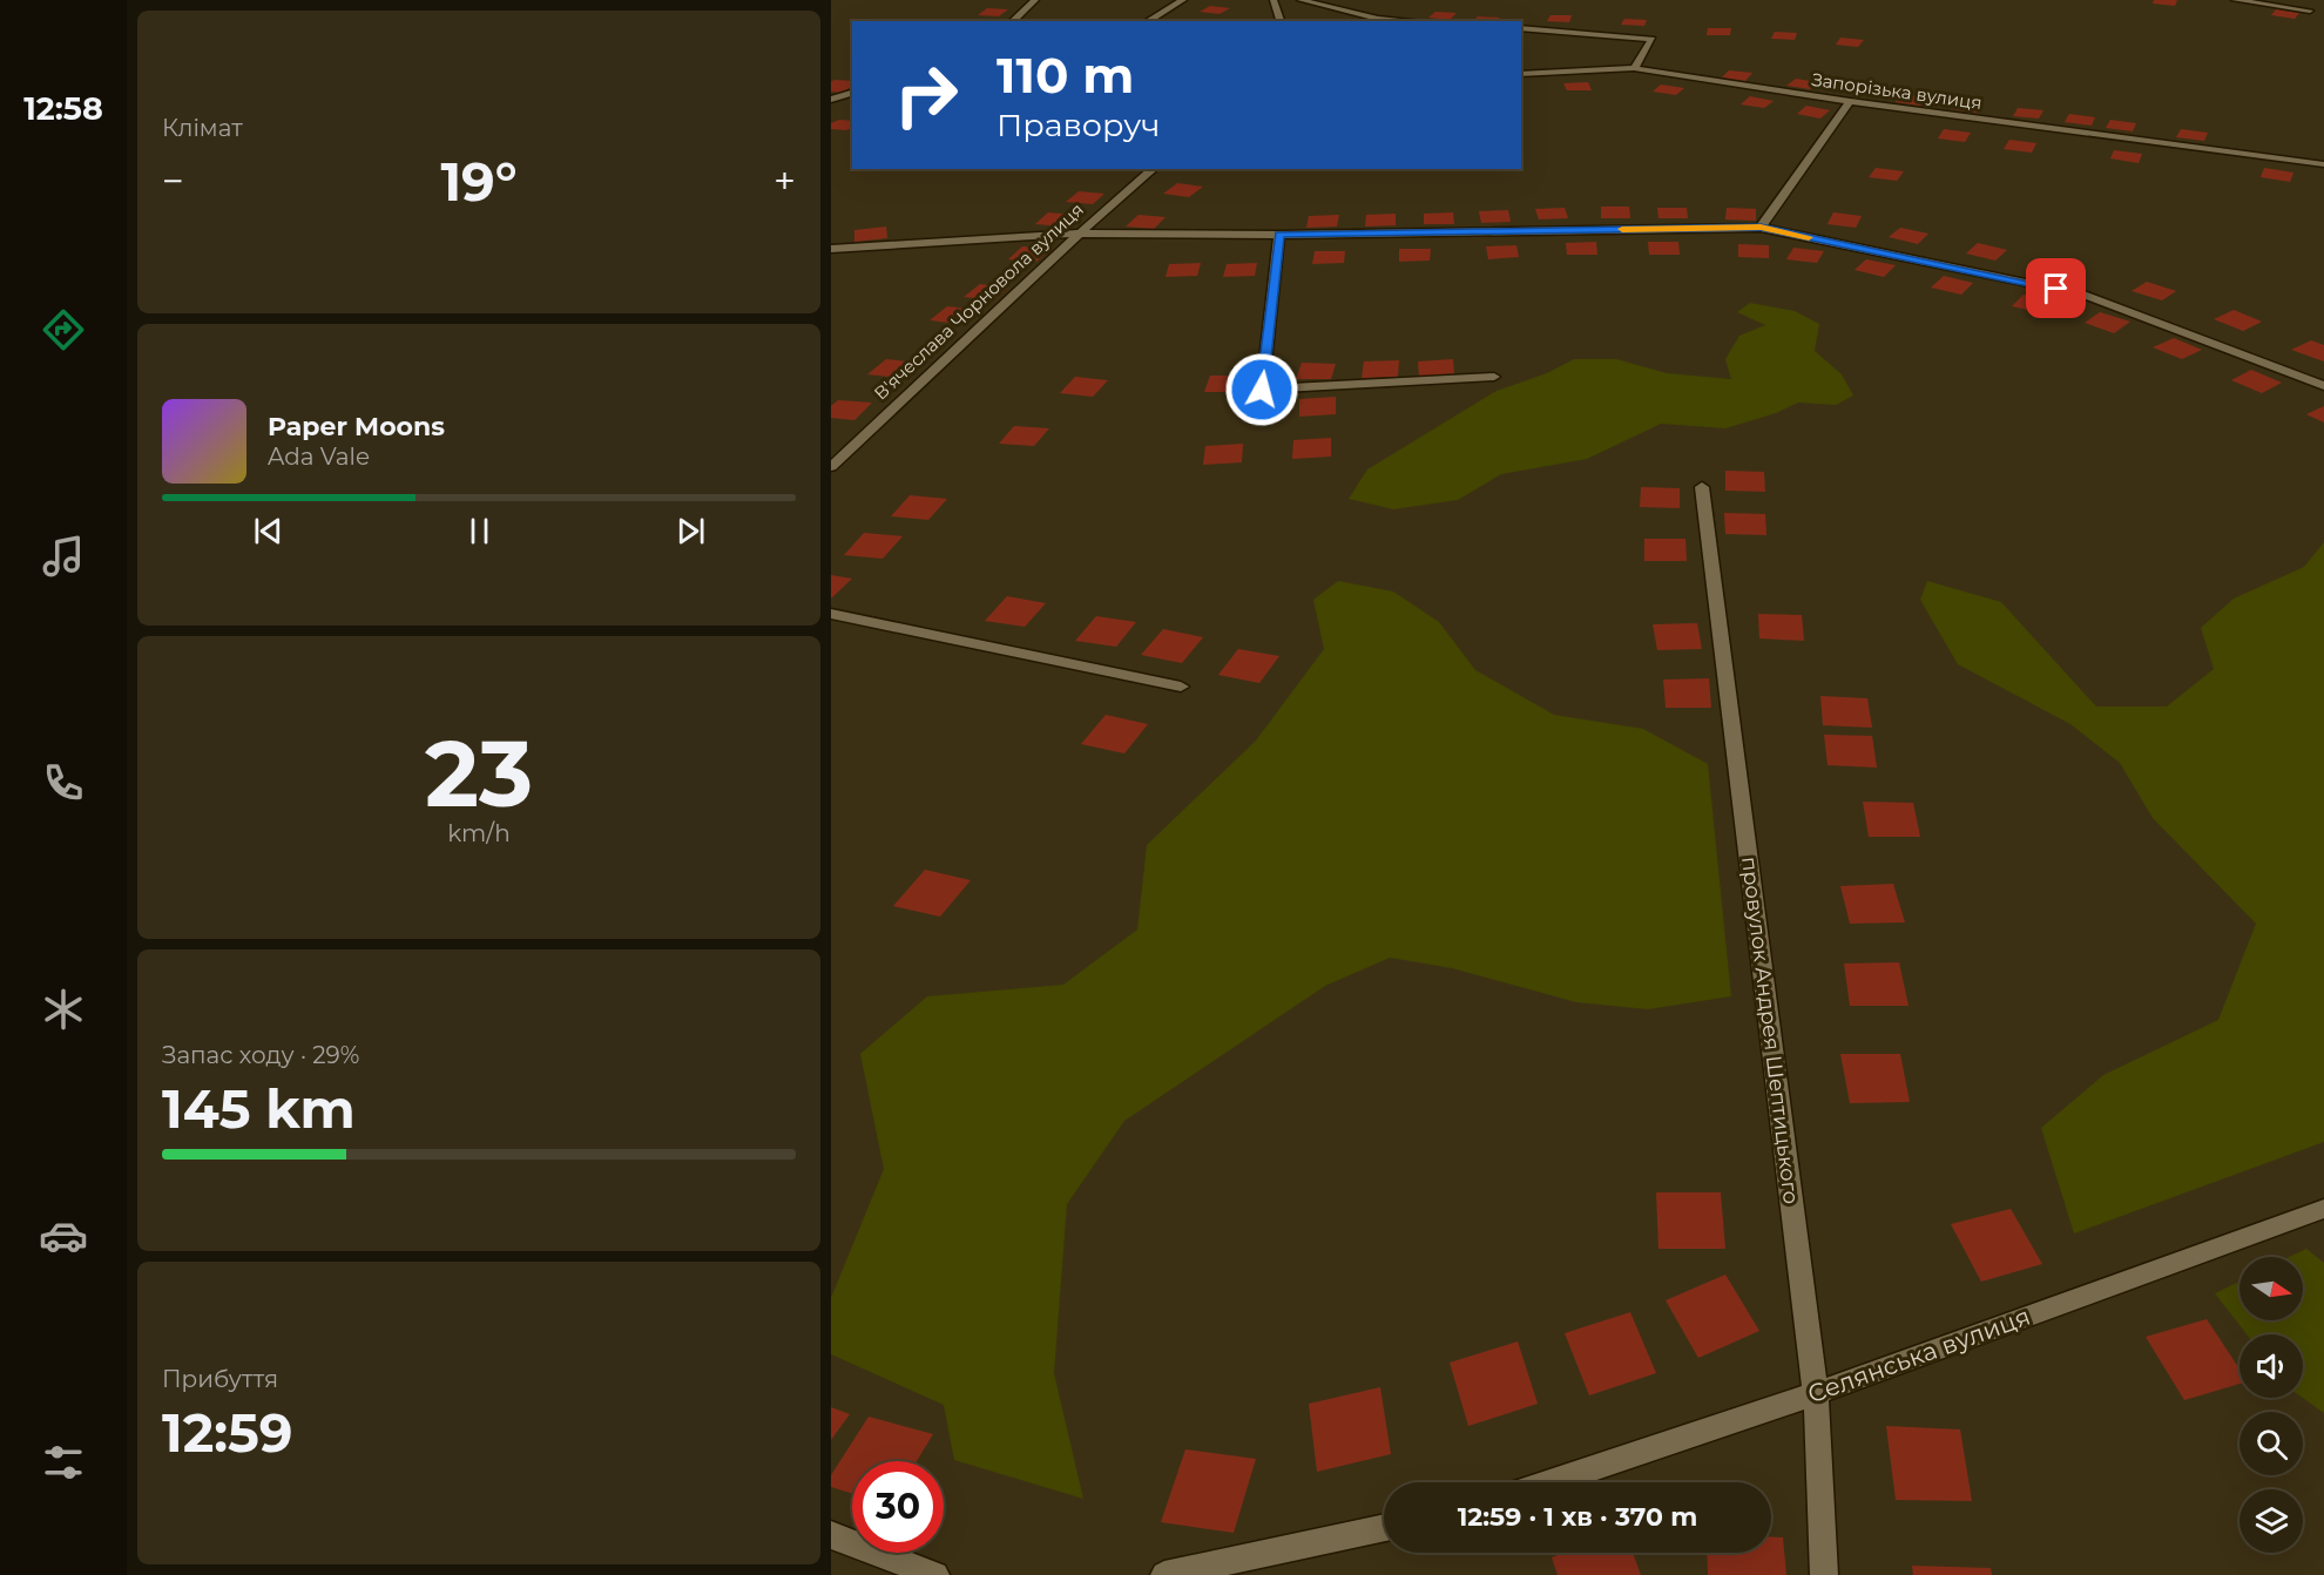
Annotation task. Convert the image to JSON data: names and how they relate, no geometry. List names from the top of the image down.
{
  "streets": {
    "street": [
      "Запорізька вулиця",
      "В'ячеслава Чорновола вулиця",
      "провулок Андрея Шептицького",
      "Селянська вулиця"
    ]
  },
  "crossings": [
    ["провулок Андрея Шептицького", "Селянська вулиця"]
  ],
  "north": "right",
  "page": {
    "tabs": "12:58",
    "tile": [
      "Клімат",
      ["23", "km/h"],
      ["Запас ходу · 29%", "145 km"],
      ["Прибуття", "12:59"]
    ],
    "turn": ["110 m", "Праворуч"],
    "heat": ["−", "19°", "+"],
    "song": ["Paper Moons", "Ada Vale"],
    "limit": "30",
    "trip": "12:59 · 1 хв · 370 m"
  }
}
